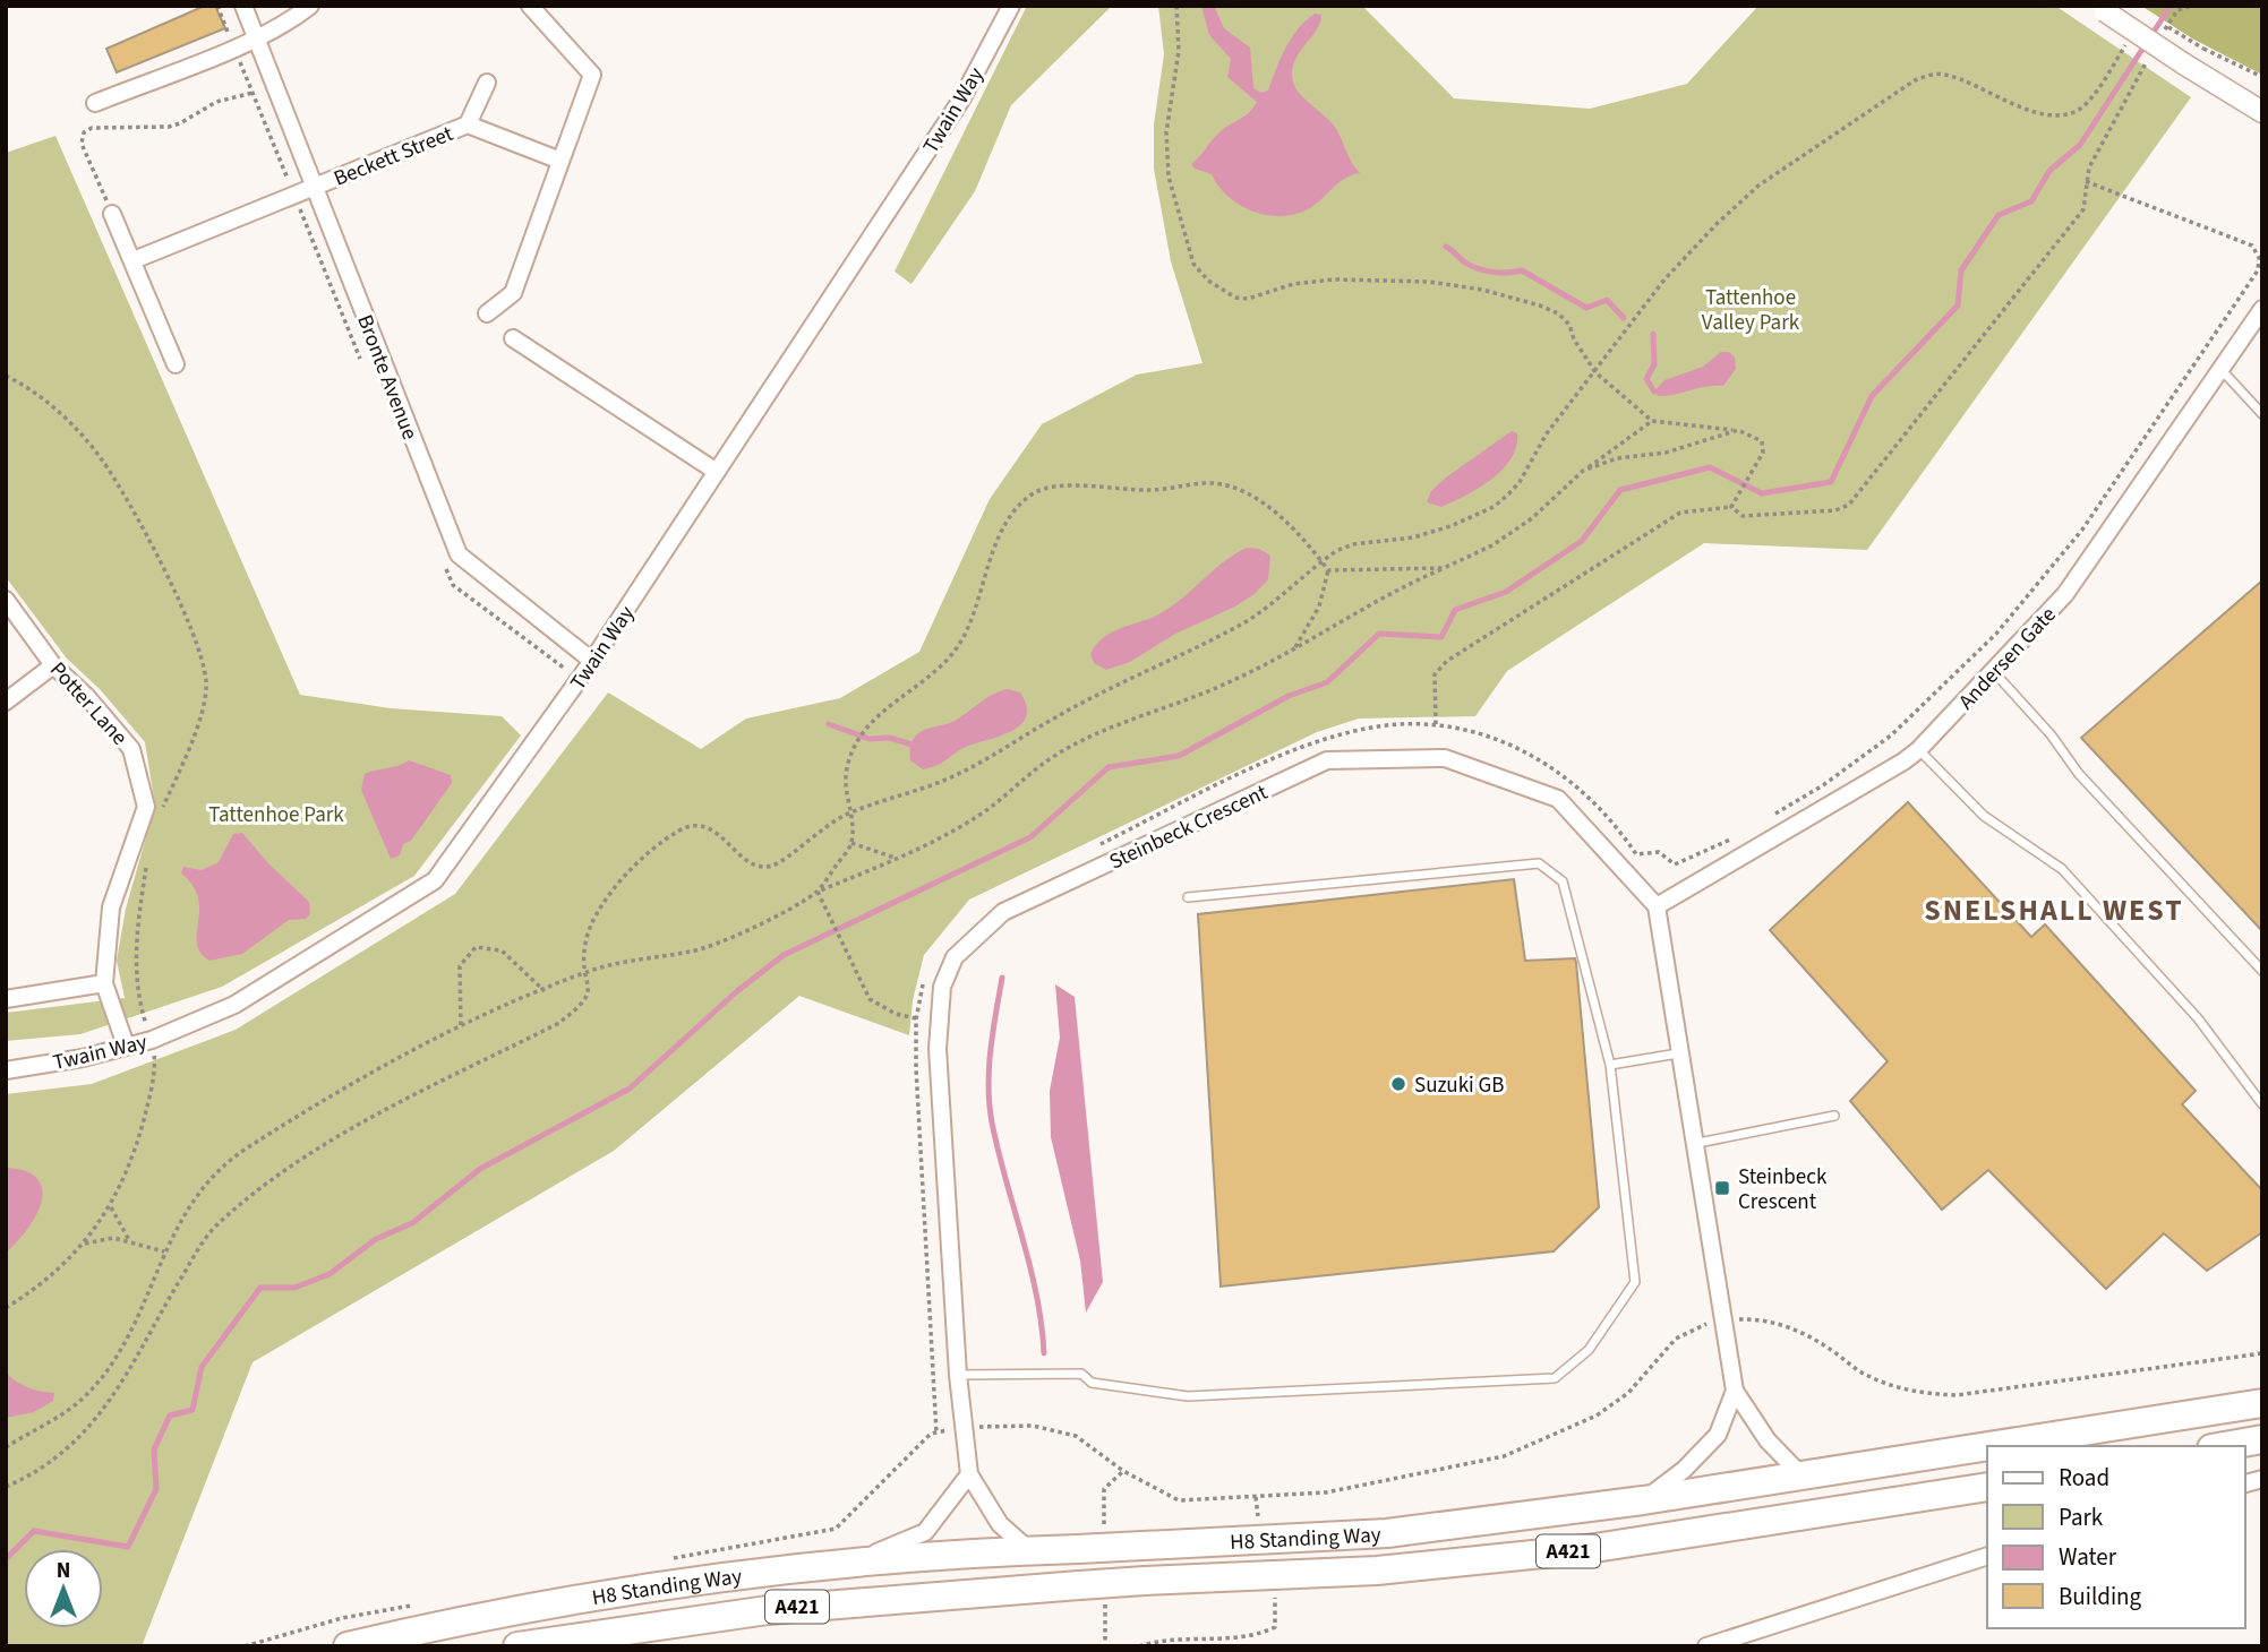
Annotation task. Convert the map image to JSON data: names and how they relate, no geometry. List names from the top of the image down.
{
  "streets": {
    "highway": ["H8 Standing Way", "A421"],
    "street": [
      "Twain Way",
      "Beckett Street",
      "Bronte Avenue",
      "Andersen Gate",
      "Potter Lane",
      "Steinbeck Crescent"
    ]
  },
  "crossings": [
    ["Twain Way", "Bronte Avenue"],
    ["Twain Way", "Potter Lane"],
    ["Beckett Street", "Bronte Avenue"],
    ["Andersen Gate", "Steinbeck Crescent"],
    ["Steinbeck Crescent", "H8 Standing Way"]
  ],
  "districts": ["SNELSHALL WEST"],
  "parks": ["Tattenhoe Valley Park", "Tattenhoe Park"],
  "places": {
    "other": ["Suzuki GB"],
    "transit": ["Steinbeck Crescent"]
  },
  "legend": [
    "Road",
    "Park",
    "Water",
    "Building"
  ],
  "north": "top"
}
